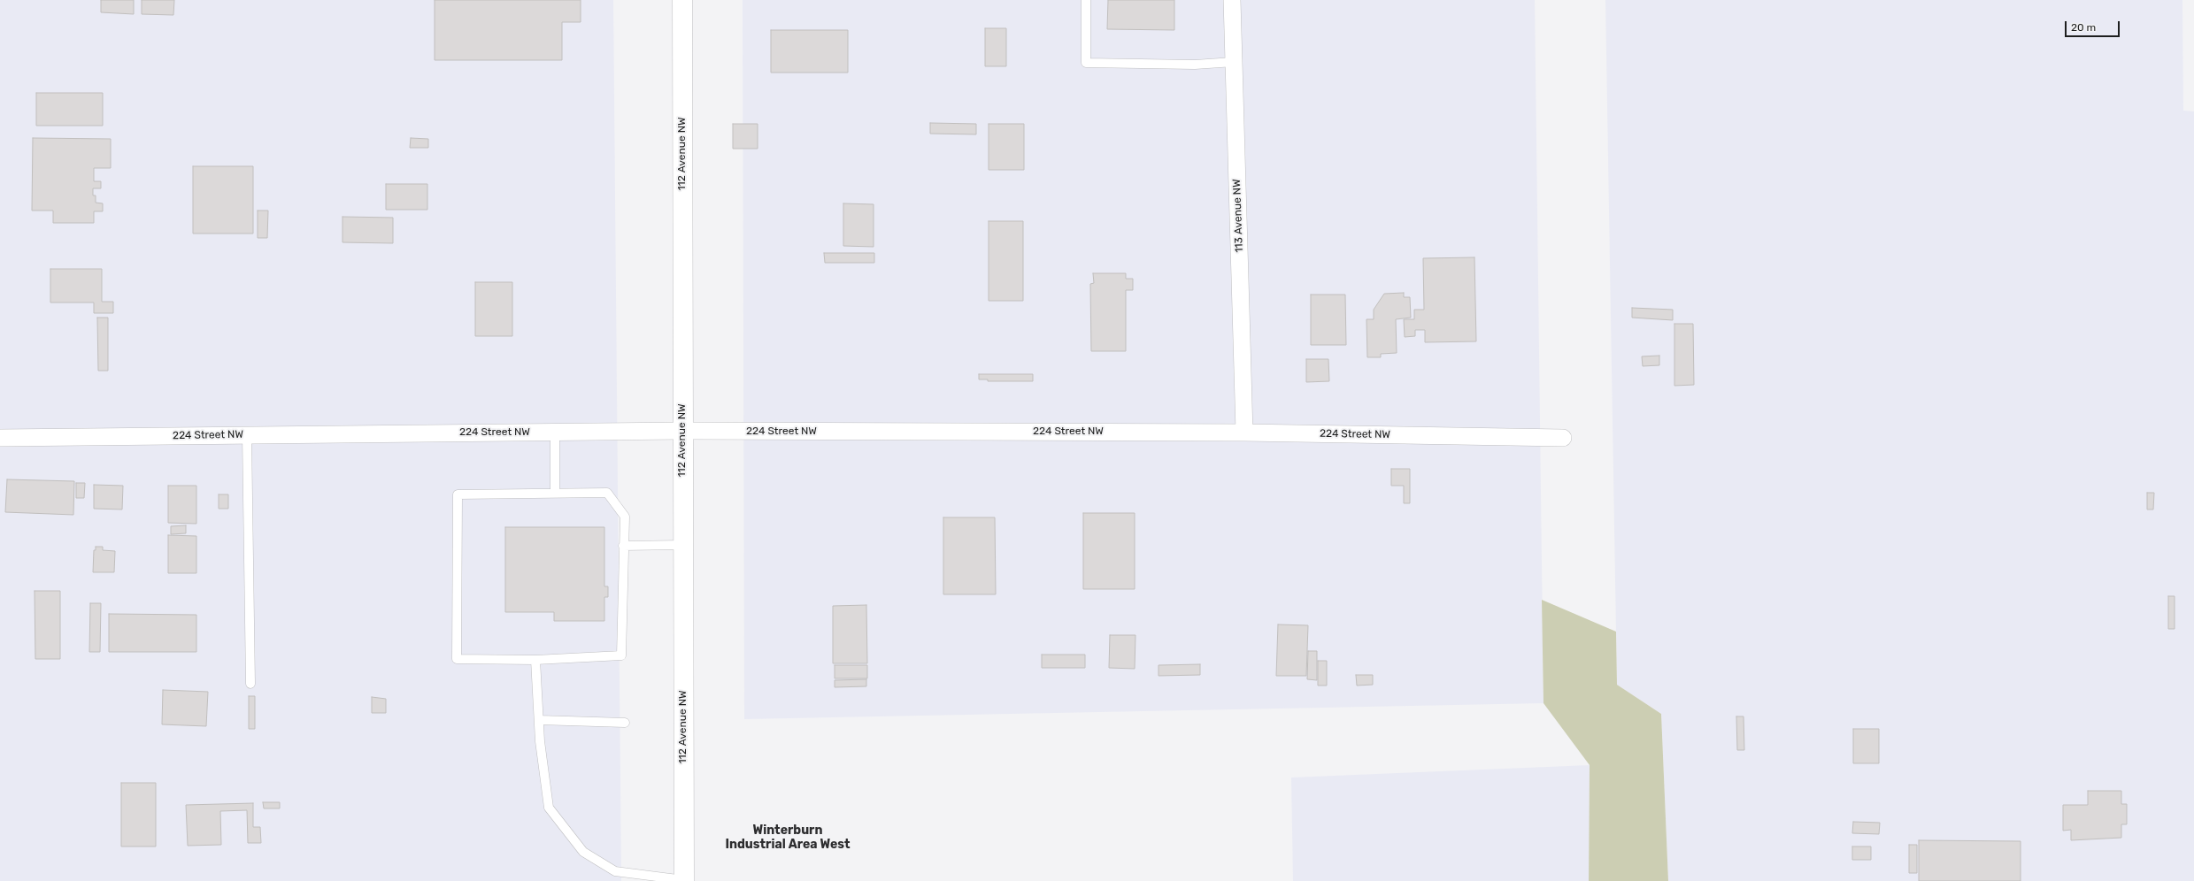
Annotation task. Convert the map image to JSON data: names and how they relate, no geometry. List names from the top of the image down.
{
  "streets": {
    "street": ["112 Avenue NW", "113 Avenue NW", "224 Street NW"]
  },
  "crossings": [
    ["112 Avenue NW", "224 Street NW"],
    ["113 Avenue NW", "224 Street NW"]
  ],
  "districts": ["Winterburn Industrial Area West"],
  "scale_bar": "20 m"
}
